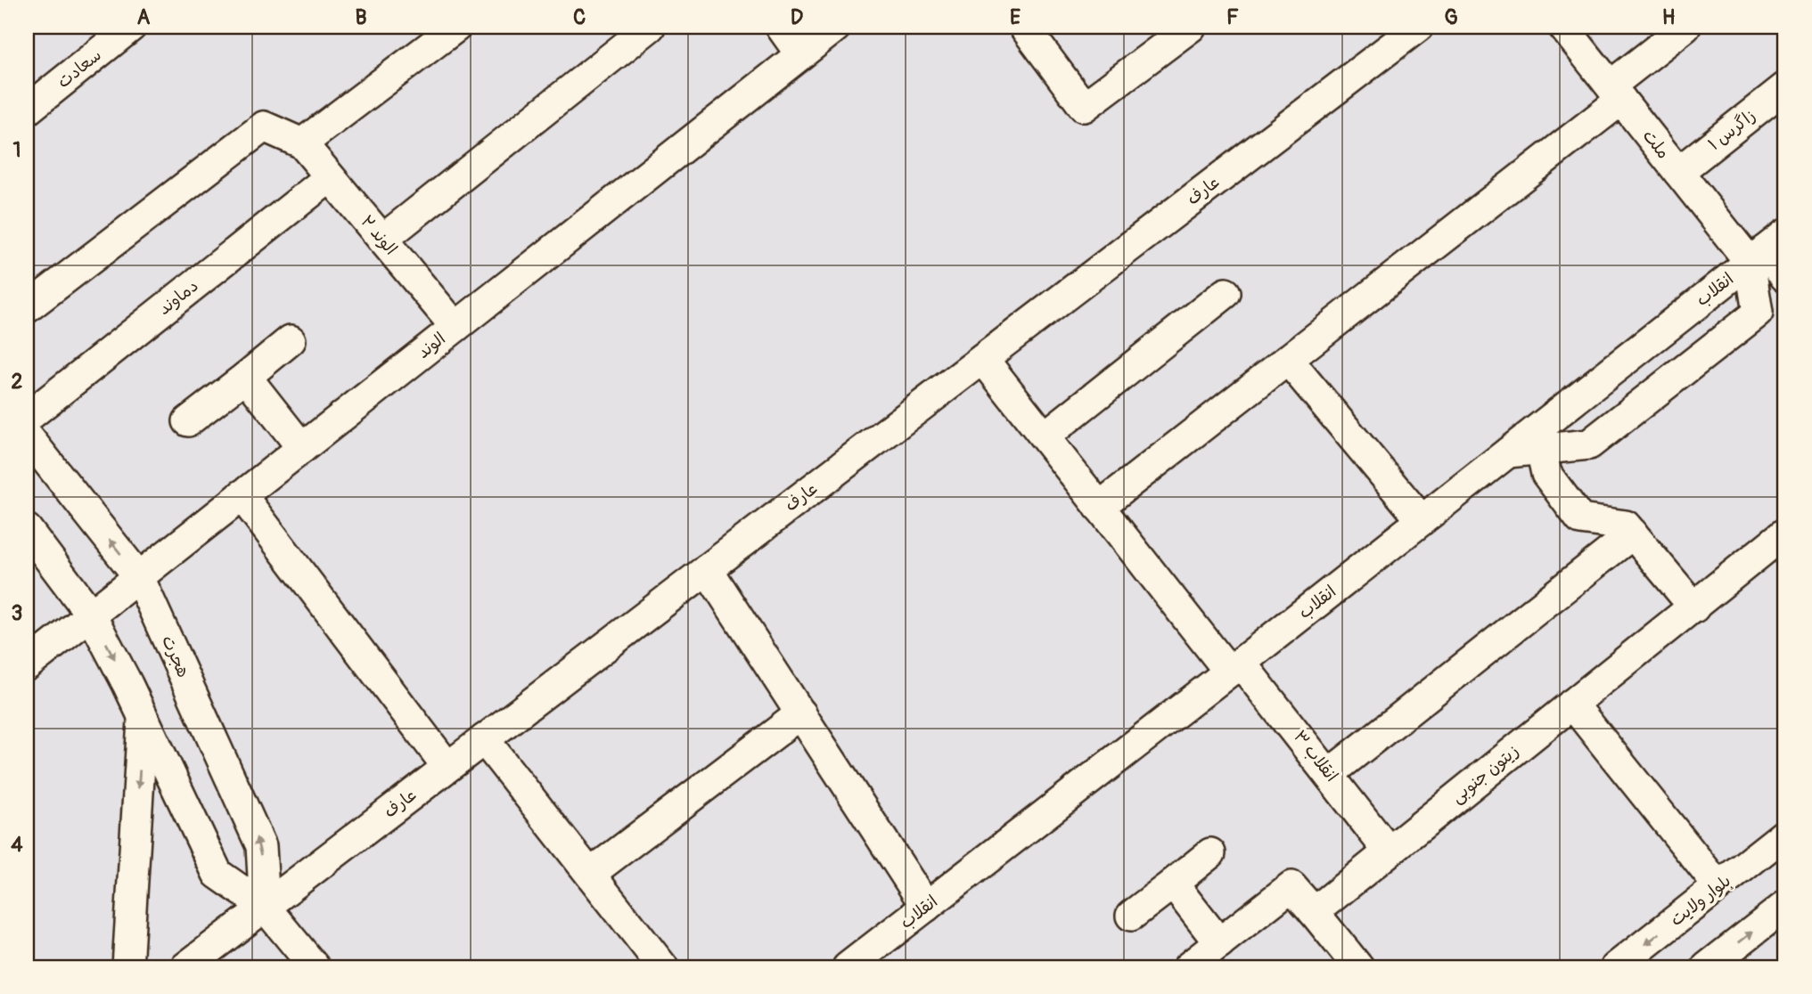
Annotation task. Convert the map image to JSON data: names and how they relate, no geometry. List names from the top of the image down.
{
  "streets": {
    "street": [
      "سعادت",
      "زاگرس ۱",
      "ملت",
      "عارف",
      "الوند ۲",
      "انقلاب",
      "دماوند",
      "الوند",
      "هجرت",
      "انقلاب ۳",
      "زیتون جنوبی",
      "بلوار ولایت"
    ]
  },
  "crossings": [
    ["زاگرس ۱", "ملت"],
    ["ملت", "انقلاب"],
    ["عارف", "هجرت"],
    ["عارف", "انقلاب ۳"],
    ["الوند ۲", "دماوند"],
    ["الوند ۲", "الوند"],
    ["انقلاب", "انقلاب ۳"],
    ["الوند", "هجرت"],
    ["انقلاب ۳", "زیتون جنوبی"]
  ],
  "grid": {
    "columns": [
      "A",
      "B",
      "C",
      "D",
      "E",
      "F",
      "G",
      "H"
    ],
    "rows": [
      "1",
      "2",
      "3",
      "4"
    ]
  }
}
